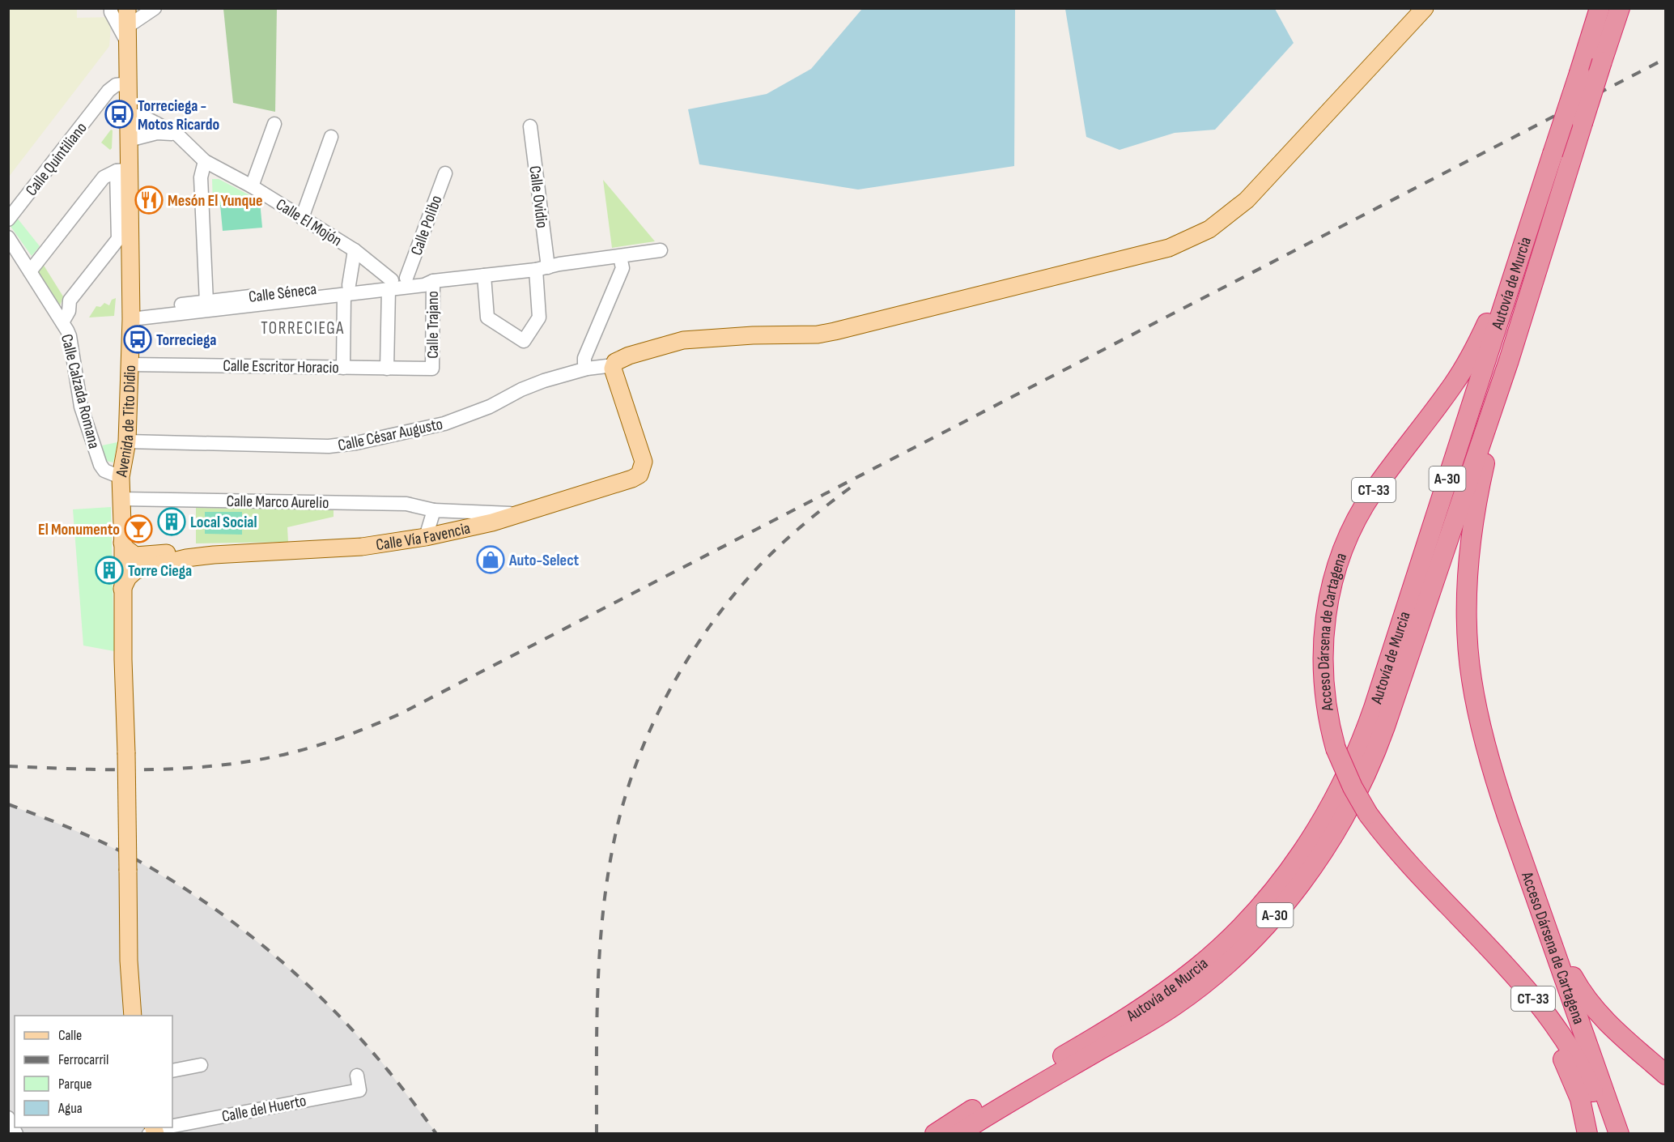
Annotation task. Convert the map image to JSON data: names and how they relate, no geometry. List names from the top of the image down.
{
  "streets": {
    "highway": [
      "Autovía de Murcia",
      "A-30",
      "CT-33",
      "Acceso Dársena de Cartagena"
    ],
    "main road": ["Avenida de Tito Didio", "Calle Vía Favencia"],
    "street": [
      "Calle Quintiliano",
      "Calle Ovidio",
      "Calle El Mojón",
      "Calle Polibo",
      "Calle Séneca",
      "Calle Trajano",
      "Calle Escritor Horacio",
      "Calle Calzada Romana",
      "Calle César Augusto",
      "Calle Marco Aurelio",
      "Calle del Huerto"
    ]
  },
  "crossings": [
    ["Calle Quintiliano", "Avenida de Tito Didio"],
    ["Calle Ovidio", "Calle Séneca"],
    ["Calle El Mojón", "Calle Séneca"],
    ["Calle El Mojón", "Avenida de Tito Didio"],
    ["Calle Polibo", "Calle Séneca"],
    ["Autovía de Murcia", "Acceso Dársena de Cartagena"],
    ["Calle Séneca", "Calle Trajano"],
    ["Calle Séneca", "Avenida de Tito Didio"],
    ["Calle Trajano", "Calle Escritor Horacio"],
    ["Calle Escritor Horacio", "Avenida de Tito Didio"],
    ["Calle Calzada Romana", "Avenida de Tito Didio"],
    ["Avenida de Tito Didio", "Calle César Augusto"],
    ["Avenida de Tito Didio", "Calle Marco Aurelio"],
    ["Avenida de Tito Didio", "Calle Vía Favencia"],
    ["Calle César Augusto", "Calle Vía Favencia"],
    ["Calle Marco Aurelio", "Calle Vía Favencia"]
  ],
  "districts": ["TORRECIEGA"],
  "places": {
    "bus stop": ["Torreciega - Motos Ricardo", "Torreciega"],
    "restaurant": ["Mesón El Yunque"],
    "building": ["Local Social", "Torre Ciega"],
    "bar": ["El Monumento"],
    "shop": ["Auto-Select"]
  },
  "legend": [
    "Calle",
    "Ferrocarril",
    "Parque",
    "Agua"
  ]
}
